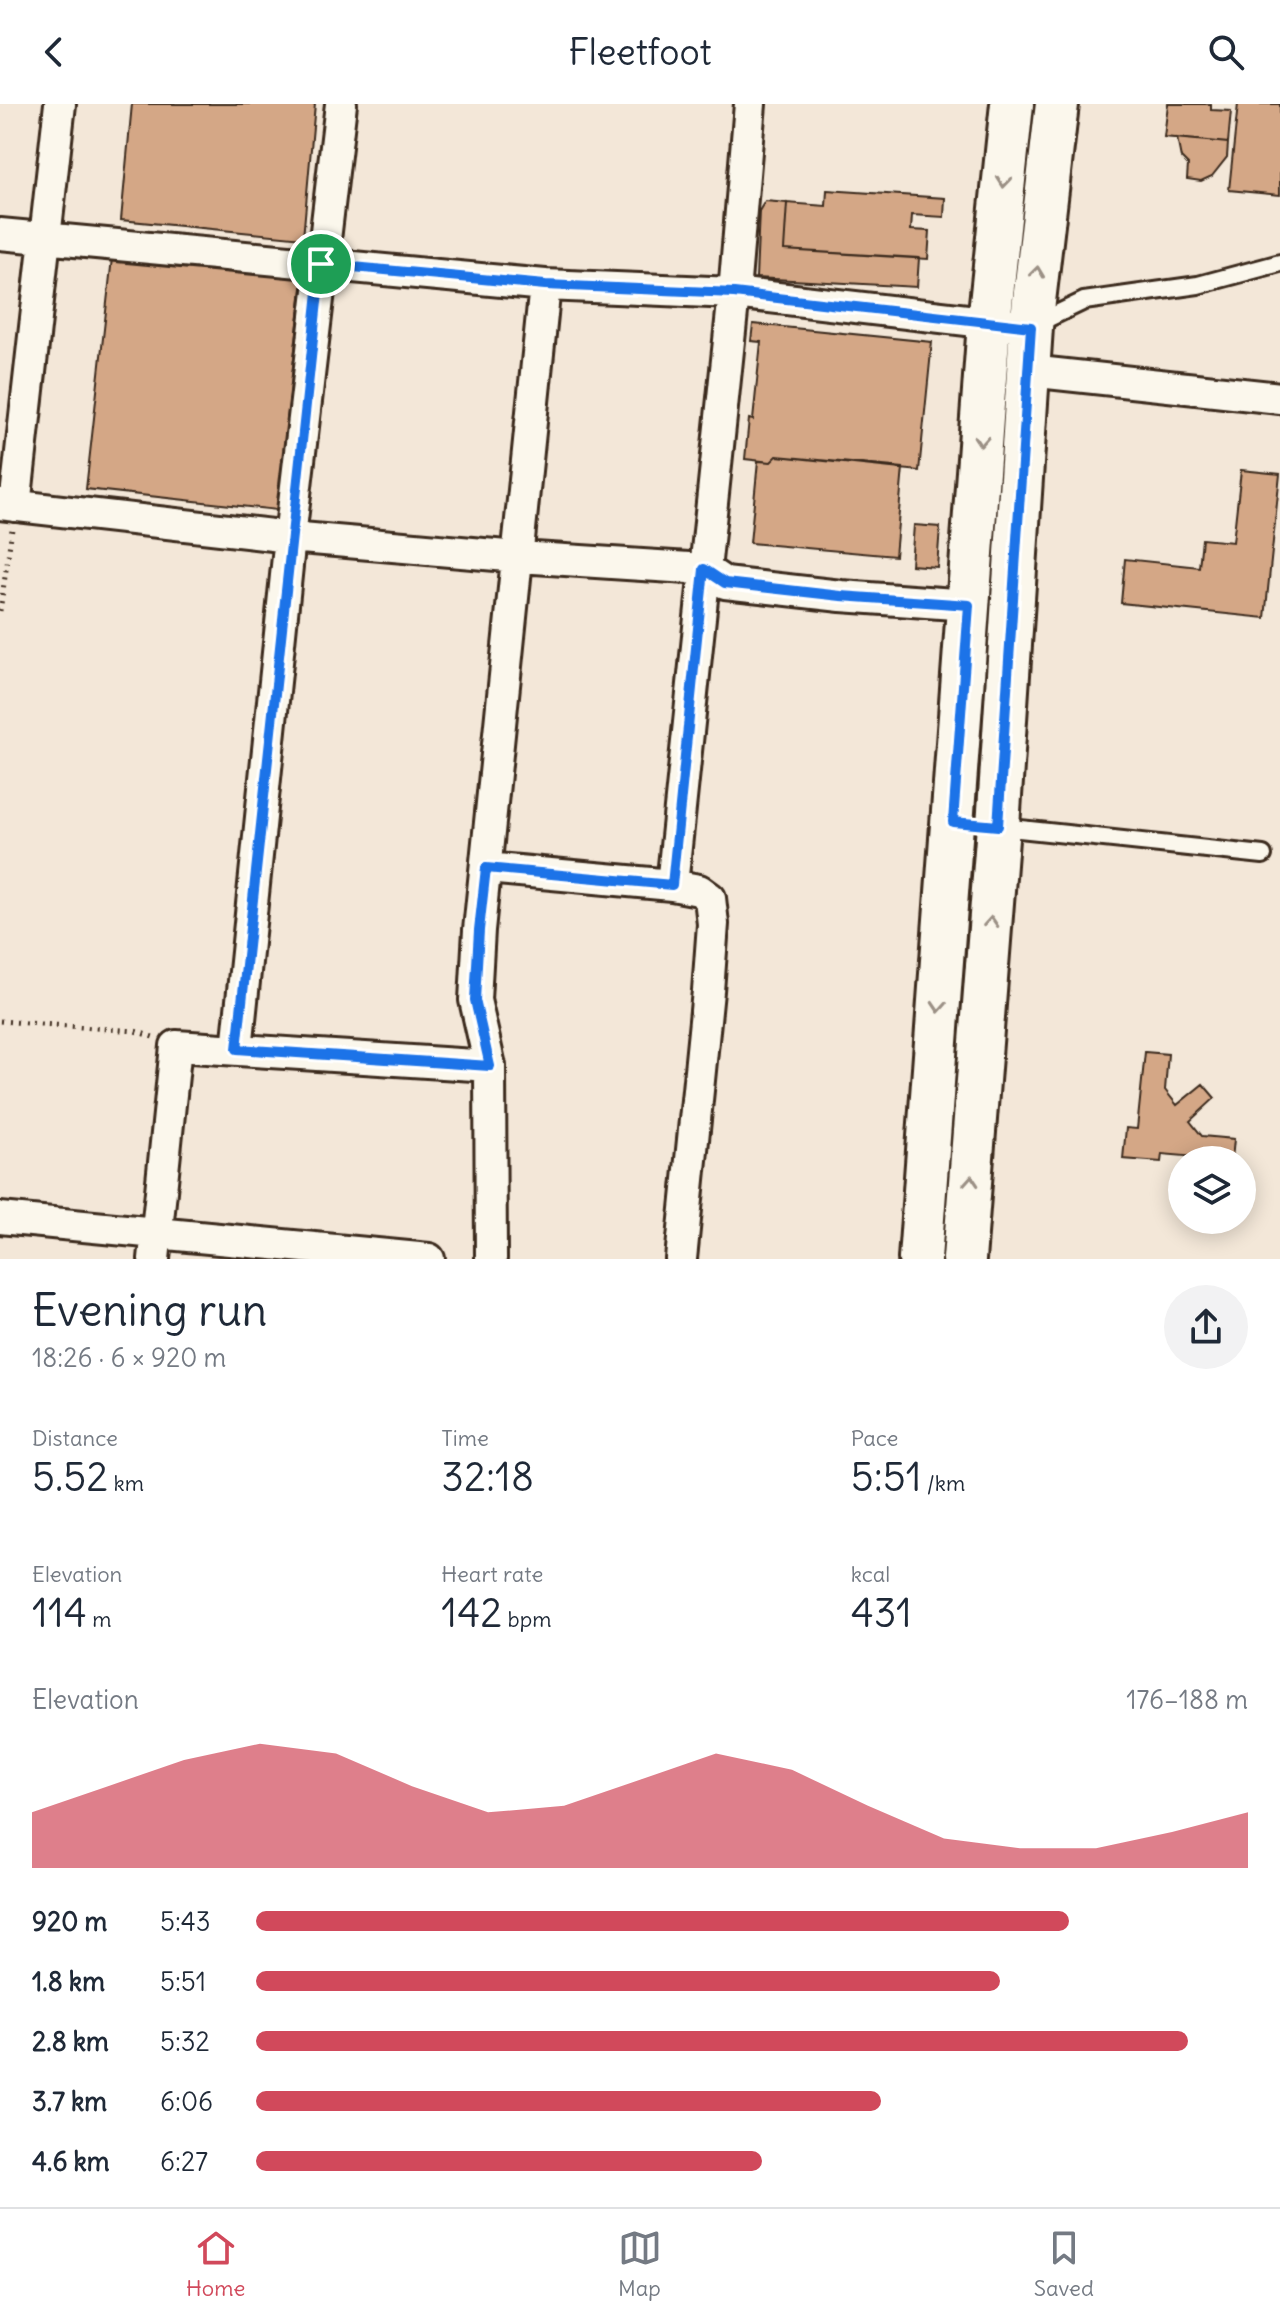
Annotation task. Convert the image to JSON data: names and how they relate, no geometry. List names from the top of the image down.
{
  "page": {
    "header": "Fleetfoot",
    "heading": ["Evening run", "18:26 · 6 × 920 m"],
    "stats": [
      ["Distance", "5.52 km"],
      ["Time", "32:18"],
      ["Pace", "5:51 /km"],
      ["Elevation", "114 m"],
      ["Heart rate", "142 bpm"],
      ["kcal", "431"]
    ],
    "chart": ["Elevation", "176–188 m"],
    "list": [
      {
        "name": "920 m",
        "note": "5:43"
      },
      {
        "name": "1.8 km",
        "note": "5:51"
      },
      {
        "name": "2.8 km",
        "note": "5:32"
      },
      {
        "name": "3.7 km",
        "note": "6:06"
      },
      {
        "name": "4.6 km",
        "note": "6:27"
      }
    ],
    "tabs": ["Home", "Map", "Saved"]
  }
}
